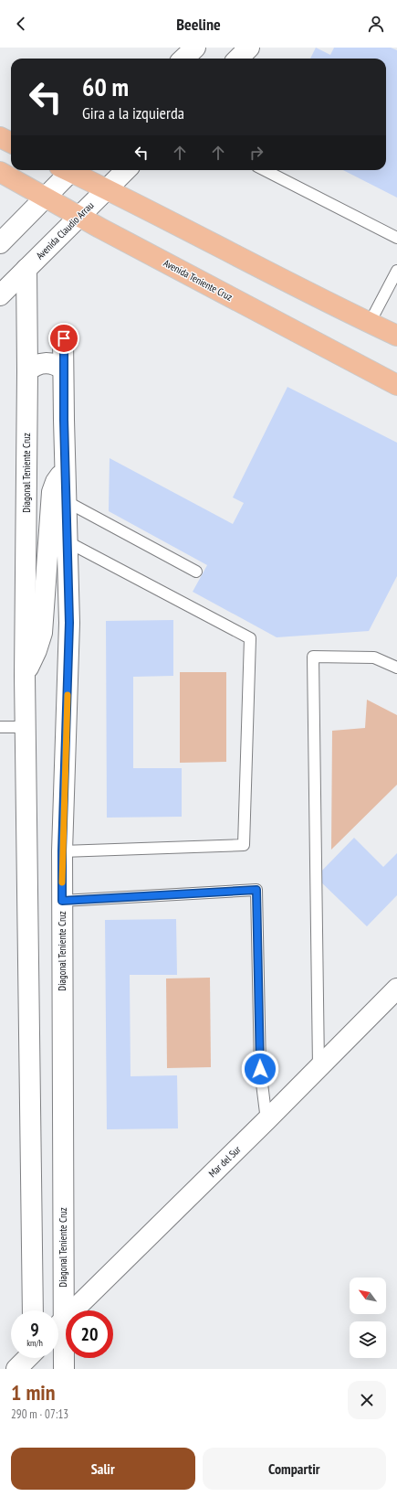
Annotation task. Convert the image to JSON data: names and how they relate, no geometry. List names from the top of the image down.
{
  "streets": {
    "main road": ["Avenida Teniente Cruz"],
    "street": ["Avenida Claudio Arrau", "Diagonal Teniente Cruz", "Mar del Sur"]
  },
  "crossings": [
    ["Avenida Claudio Arrau", "Avenida Teniente Cruz"],
    ["Avenida Claudio Arrau", "Diagonal Teniente Cruz"]
  ],
  "north": "top left",
  "page": {
    "header": "Beeline",
    "turn": ["60 m", "Gira a la izquierda"],
    "speed": "9 km/h",
    "limit": "20",
    "heading": ["1 min", "290 m · 07:13"],
    "buttons": ["Salir", "Compartir"]
  }
}
